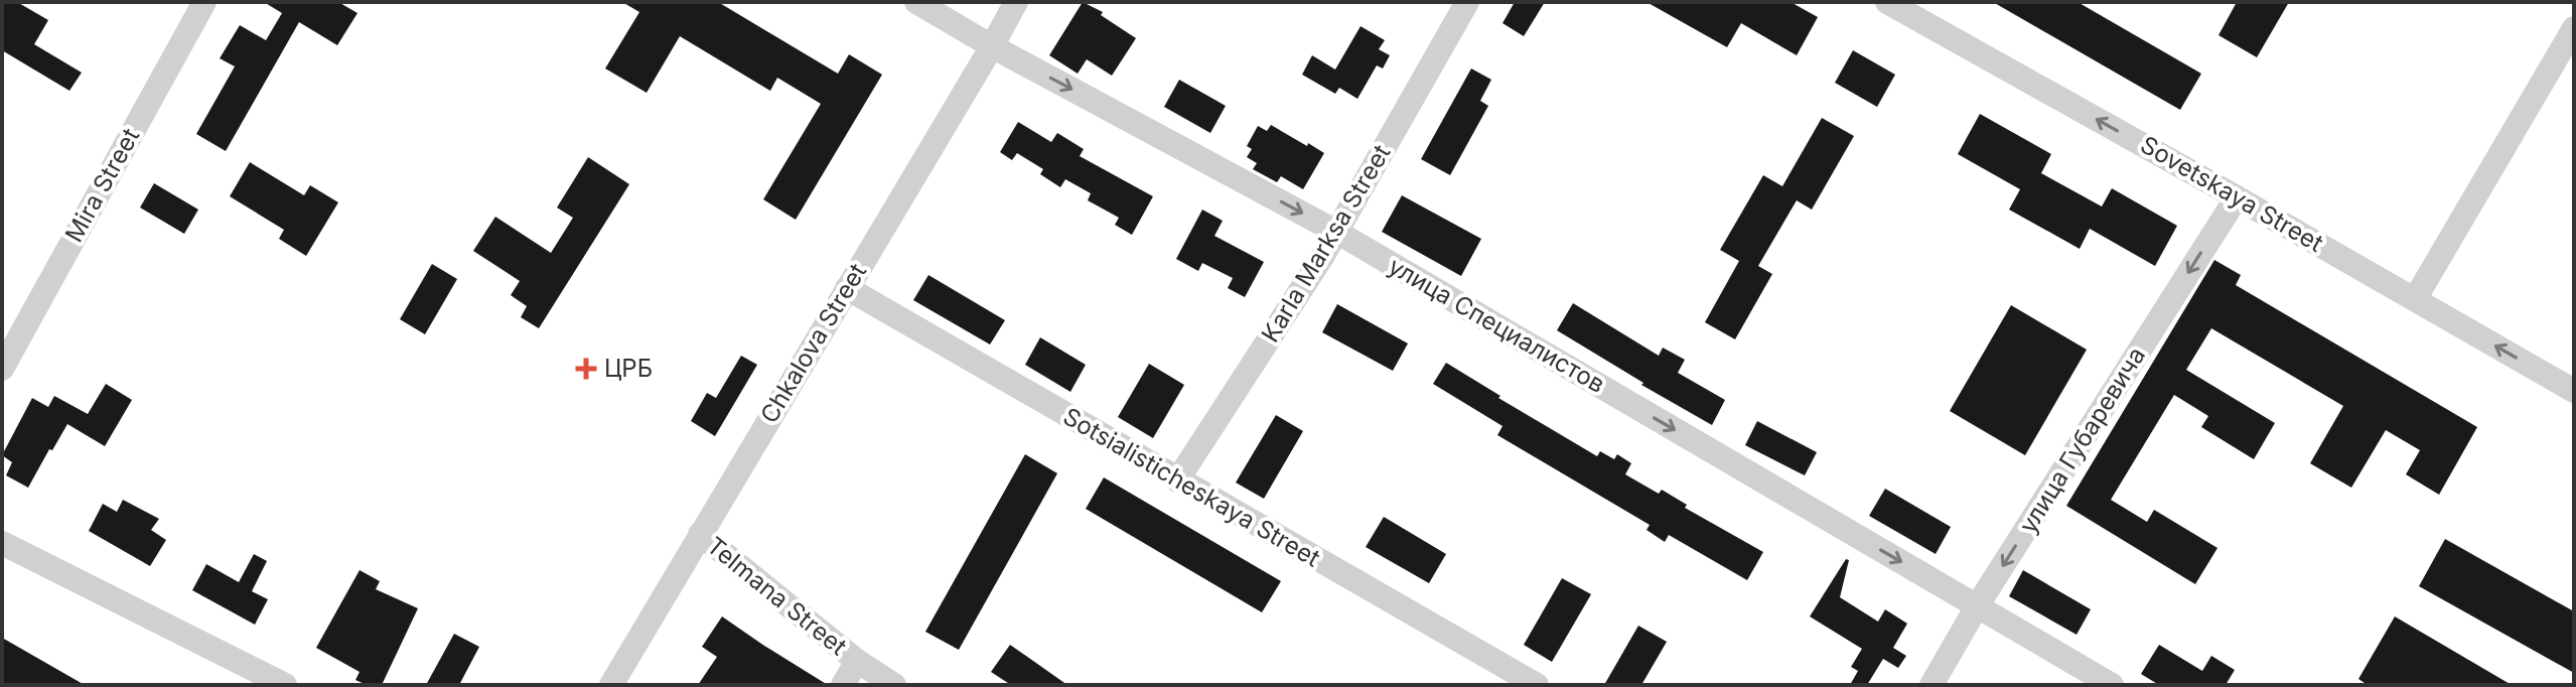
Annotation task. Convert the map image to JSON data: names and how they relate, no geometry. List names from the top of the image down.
{
  "streets": {
    "street": [
      "Mira Street",
      "Sovetskaya Street",
      "Karla Marksa Street",
      "улица Специалистов",
      "Chkalova Street",
      "улица Губаревича",
      "Sotsialisticheskaya Street",
      "Telmana Street"
    ]
  },
  "crossings": [
    ["Sovetskaya Street", "улица Губаревича"],
    ["Karla Marksa Street", "улица Специалистов"],
    ["Karla Marksa Street", "Sotsialisticheskaya Street"],
    ["улица Специалистов", "Chkalova Street"],
    ["улица Специалистов", "улица Губаревича"],
    ["Chkalova Street", "Sotsialisticheskaya Street"],
    ["Chkalova Street", "Telmana Street"]
  ],
  "one_way": ["Sovetskaya Street", "улица Специалистов", "улица Губаревича"],
  "places": {
    "health": ["ЦРБ"]
  }
}
